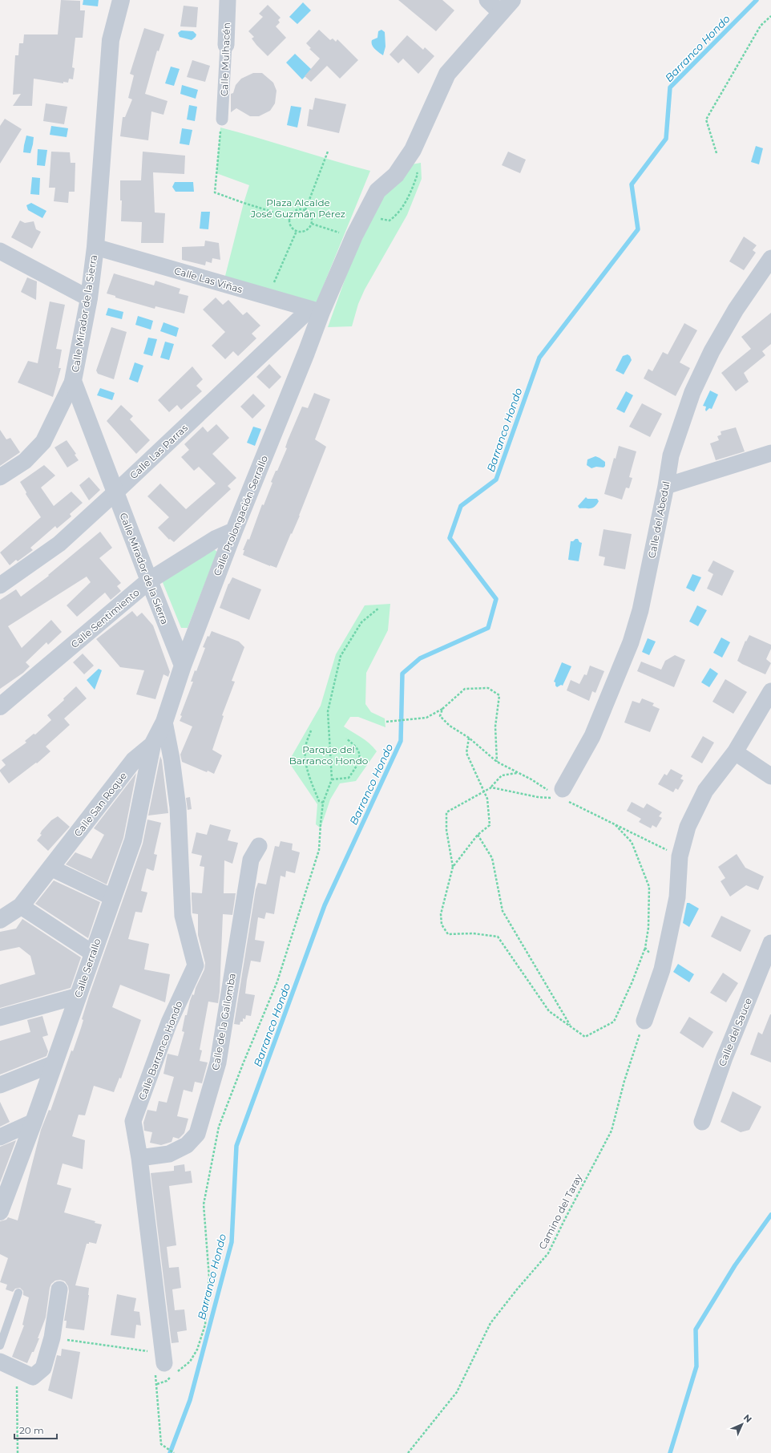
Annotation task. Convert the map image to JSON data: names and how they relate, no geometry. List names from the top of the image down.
{
  "streets": {
    "street": [
      "Calle Mulhacén",
      "Calle Las Viñas",
      "Calle Mirador de la Sierra",
      "Calle Las Parras",
      "Calle Prolongación Serrallo",
      "Calle del Abedul",
      "Calle Sentimiento",
      "Calle San Roque",
      "Calle Serrallo",
      "Calle de la Gallomba",
      "Calle del Sauce",
      "Calle Barranco Hondo"
    ],
    "path": ["Camino del Taray"]
  },
  "crossings": [
    ["Calle Las Viñas", "Calle Mirador de la Sierra"],
    ["Calle Las Viñas", "Calle Las Parras"],
    ["Calle Las Viñas", "Calle Prolongación Serrallo"],
    ["Calle Mirador de la Sierra", "Calle Las Parras"],
    ["Calle Mirador de la Sierra", "Calle Prolongación Serrallo"],
    ["Calle Mirador de la Sierra", "Calle Sentimiento"],
    ["Calle Las Parras", "Calle Prolongación Serrallo"],
    ["Calle Prolongación Serrallo", "Calle Sentimiento"],
    ["Calle Prolongación Serrallo", "Calle Serrallo"],
    ["Calle Prolongación Serrallo", "Calle Barranco Hondo"],
    ["Calle San Roque", "Calle Serrallo"],
    ["Calle Serrallo", "Calle Barranco Hondo"],
    ["Calle de la Gallomba", "Calle Barranco Hondo"]
  ],
  "water": ["Barranco Hondo"],
  "parks": ["Plaza Alcalde José Guzmán Pérez", "Parque del Barranco Hondo"],
  "scale_bar": "20 m",
  "north": "top right"
}
